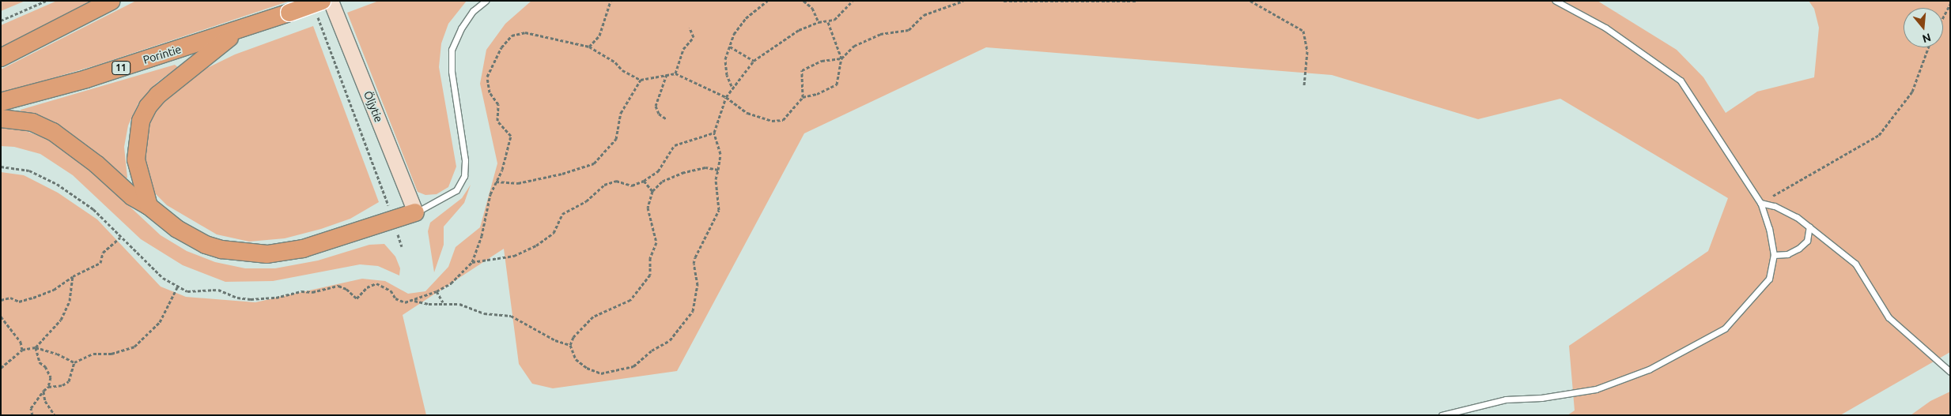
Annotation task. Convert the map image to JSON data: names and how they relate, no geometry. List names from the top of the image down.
{
  "streets": {
    "highway": ["Porintie", "11"],
    "main road": ["Öljytie"]
  },
  "north": "bottom"
}
